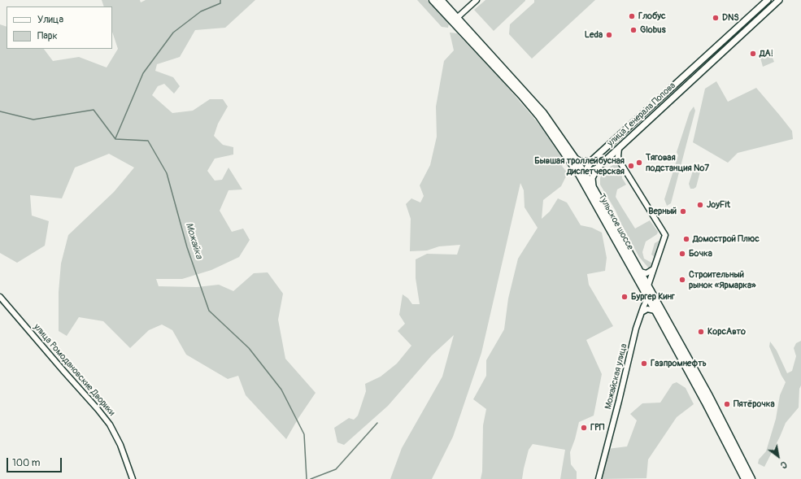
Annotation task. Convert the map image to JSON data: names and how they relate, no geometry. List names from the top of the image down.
{
  "streets": {
    "main road": ["улица Генерала Попова", "Тульское шоссе"],
    "street": ["улица Ромодановские Дворики", "Можайская улица"]
  },
  "crossings": [
    ["улица Генерала Попова", "Тульское шоссе"],
    ["Тульское шоссе", "Можайская улица"]
  ],
  "water": ["Можайка"],
  "places": [
    "Глобус",
    "DNS",
    "Globus",
    "Leda",
    "ДА!",
    "Тяговая подстанция №7",
    "Бывшая троллейбусная диспетчерская",
    "JoyFit",
    "Верный",
    "Домострой Плюс",
    "Бочка",
    "Строительный рынок «Ярмарка»",
    "Бургер Кинг",
    "КорсАвто",
    "Газпромнефть",
    "Пятёрочка",
    "ГРП"
  ],
  "legend": ["Улица", "Парк"],
  "scale_bar": "100 m",
  "north": "bottom right"
}
